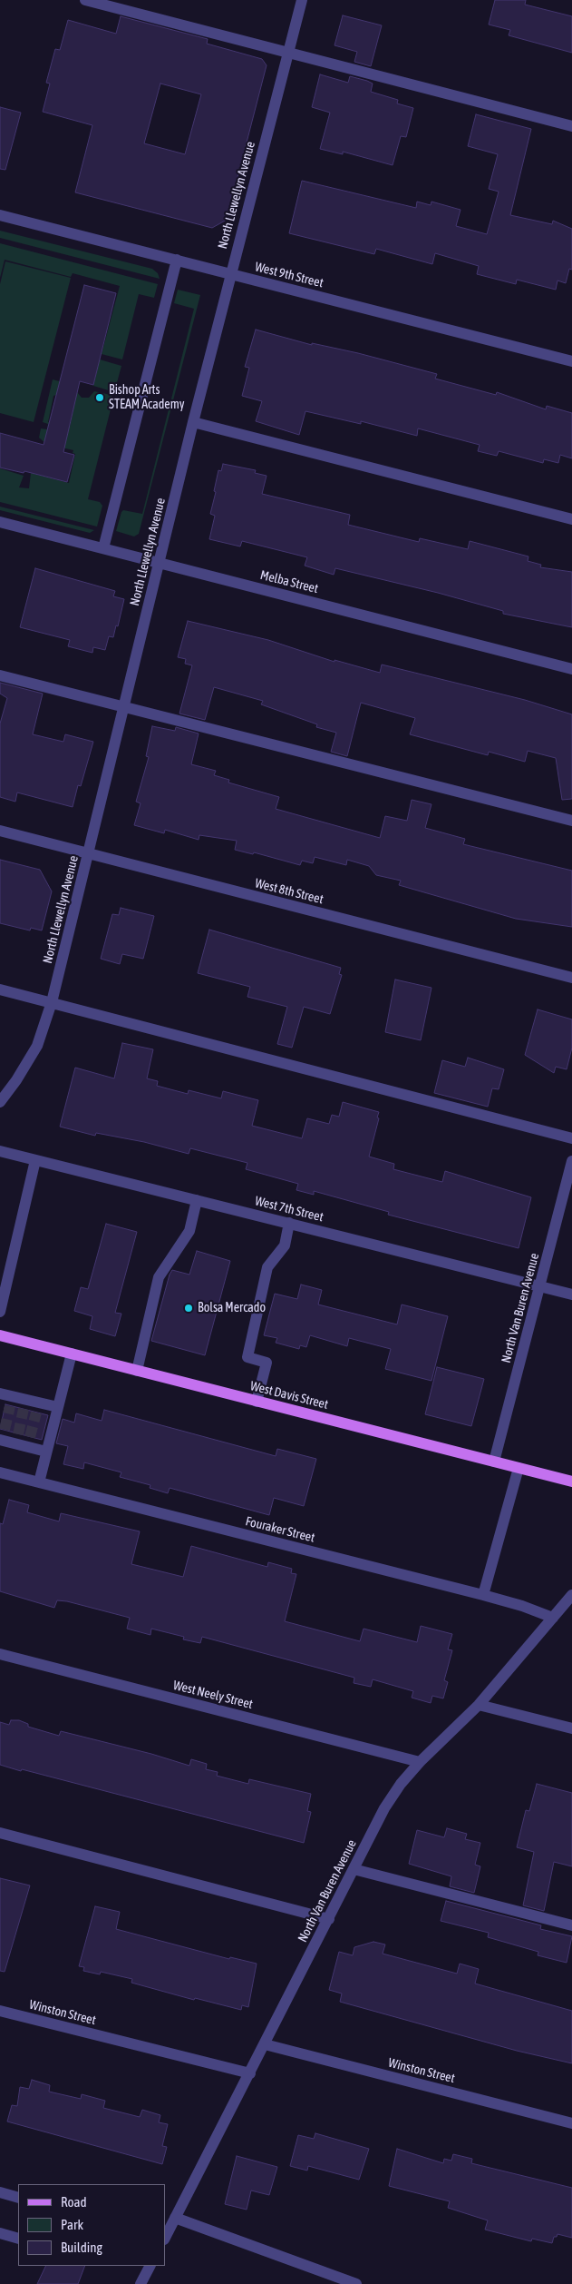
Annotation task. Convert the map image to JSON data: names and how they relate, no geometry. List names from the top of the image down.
{
  "streets": {
    "main road": ["West Davis Street"],
    "street": [
      "North Llewellyn Avenue",
      "West 9th Street",
      "Melba Street",
      "West 8th Street",
      "West 7th Street",
      "North Van Buren Avenue",
      "Fouraker Street",
      "West Neely Street",
      "Winston Street"
    ]
  },
  "crossings": [
    ["North Llewellyn Avenue", "West 9th Street"],
    ["North Llewellyn Avenue", "Melba Street"],
    ["North Llewellyn Avenue", "West 8th Street"],
    ["West 7th Street", "North Van Buren Avenue"],
    ["North Van Buren Avenue", "West Davis Street"],
    ["North Van Buren Avenue", "Fouraker Street"],
    ["North Van Buren Avenue", "West Neely Street"],
    ["North Van Buren Avenue", "Winston Street"]
  ],
  "places": ["Bishop Arts STEAM Academy", "Bolsa Mercado"],
  "legend": ["Road", "Park", "Building"]
}
